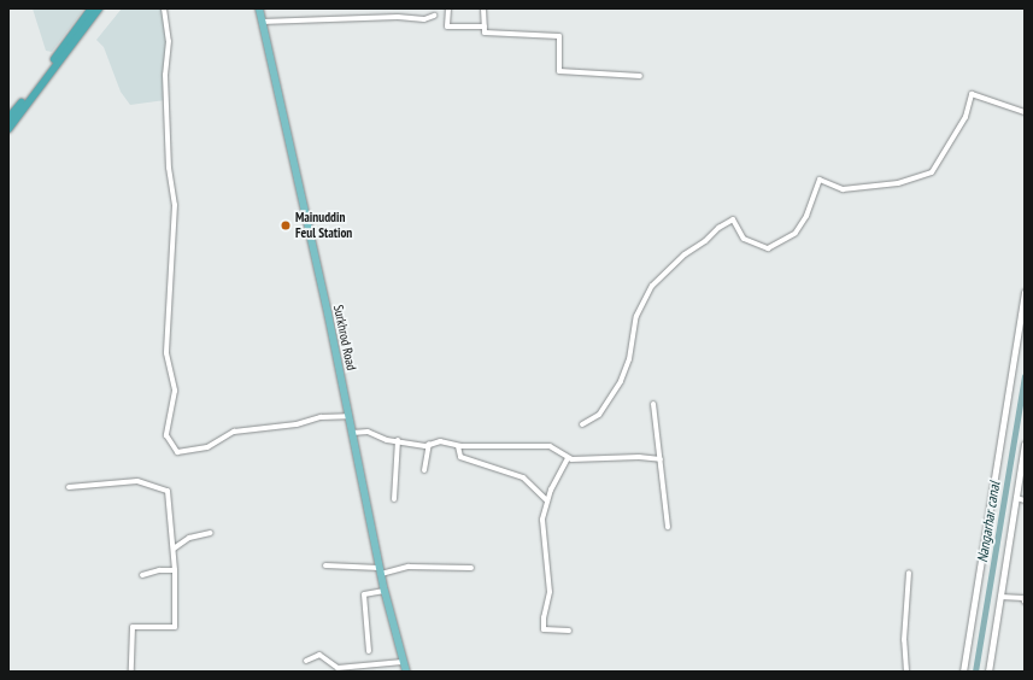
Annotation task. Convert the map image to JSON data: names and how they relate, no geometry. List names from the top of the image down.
{
  "streets": {
    "main road": ["Surkhrod Road"]
  },
  "water": ["Nangarhar canal"],
  "places": ["Mainuddin Feul Station"]
}
